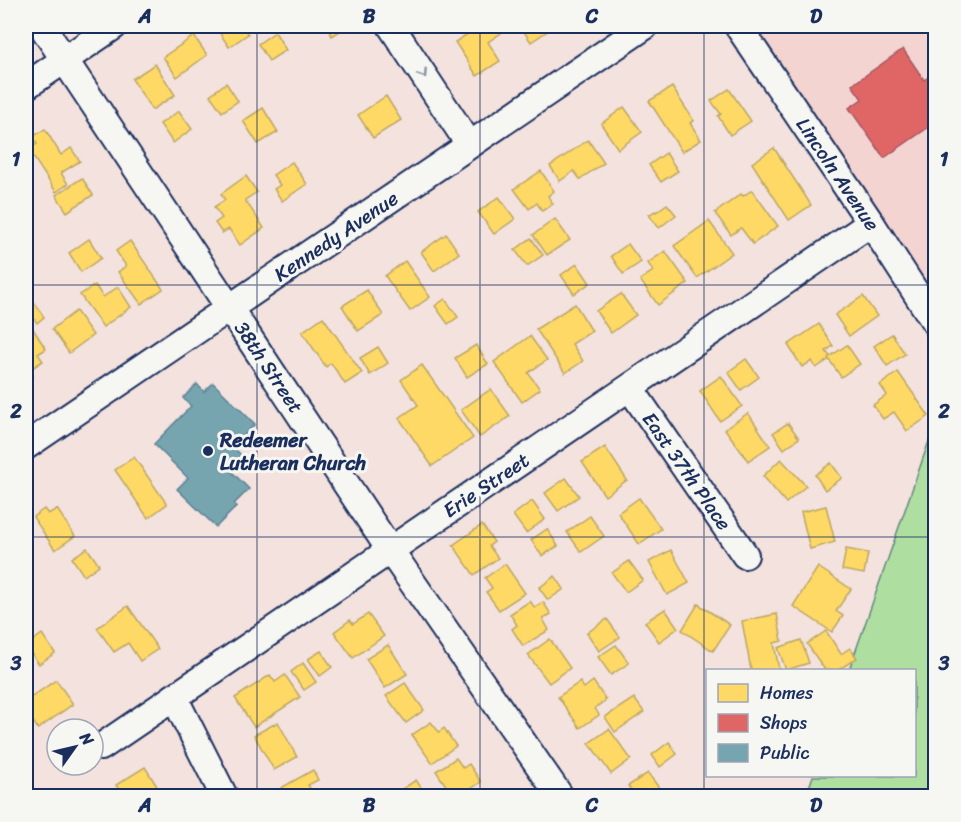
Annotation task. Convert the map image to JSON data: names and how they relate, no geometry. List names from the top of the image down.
{
  "streets": {
    "street": [
      "Lincoln Avenue",
      "Kennedy Avenue",
      "38th Street",
      "East 37th Place",
      "Erie Street"
    ]
  },
  "crossings": [
    ["Lincoln Avenue", "Erie Street"],
    ["Kennedy Avenue", "38th Street"],
    ["38th Street", "Erie Street"],
    ["East 37th Place", "Erie Street"]
  ],
  "places": ["Redeemer Lutheran Church"],
  "legend": ["Homes", "Shops", "Public"],
  "north": "top right",
  "grid": {
    "columns": [
      "A",
      "B",
      "C",
      "D"
    ],
    "rows": ["1", "2", "3"]
  }
}
